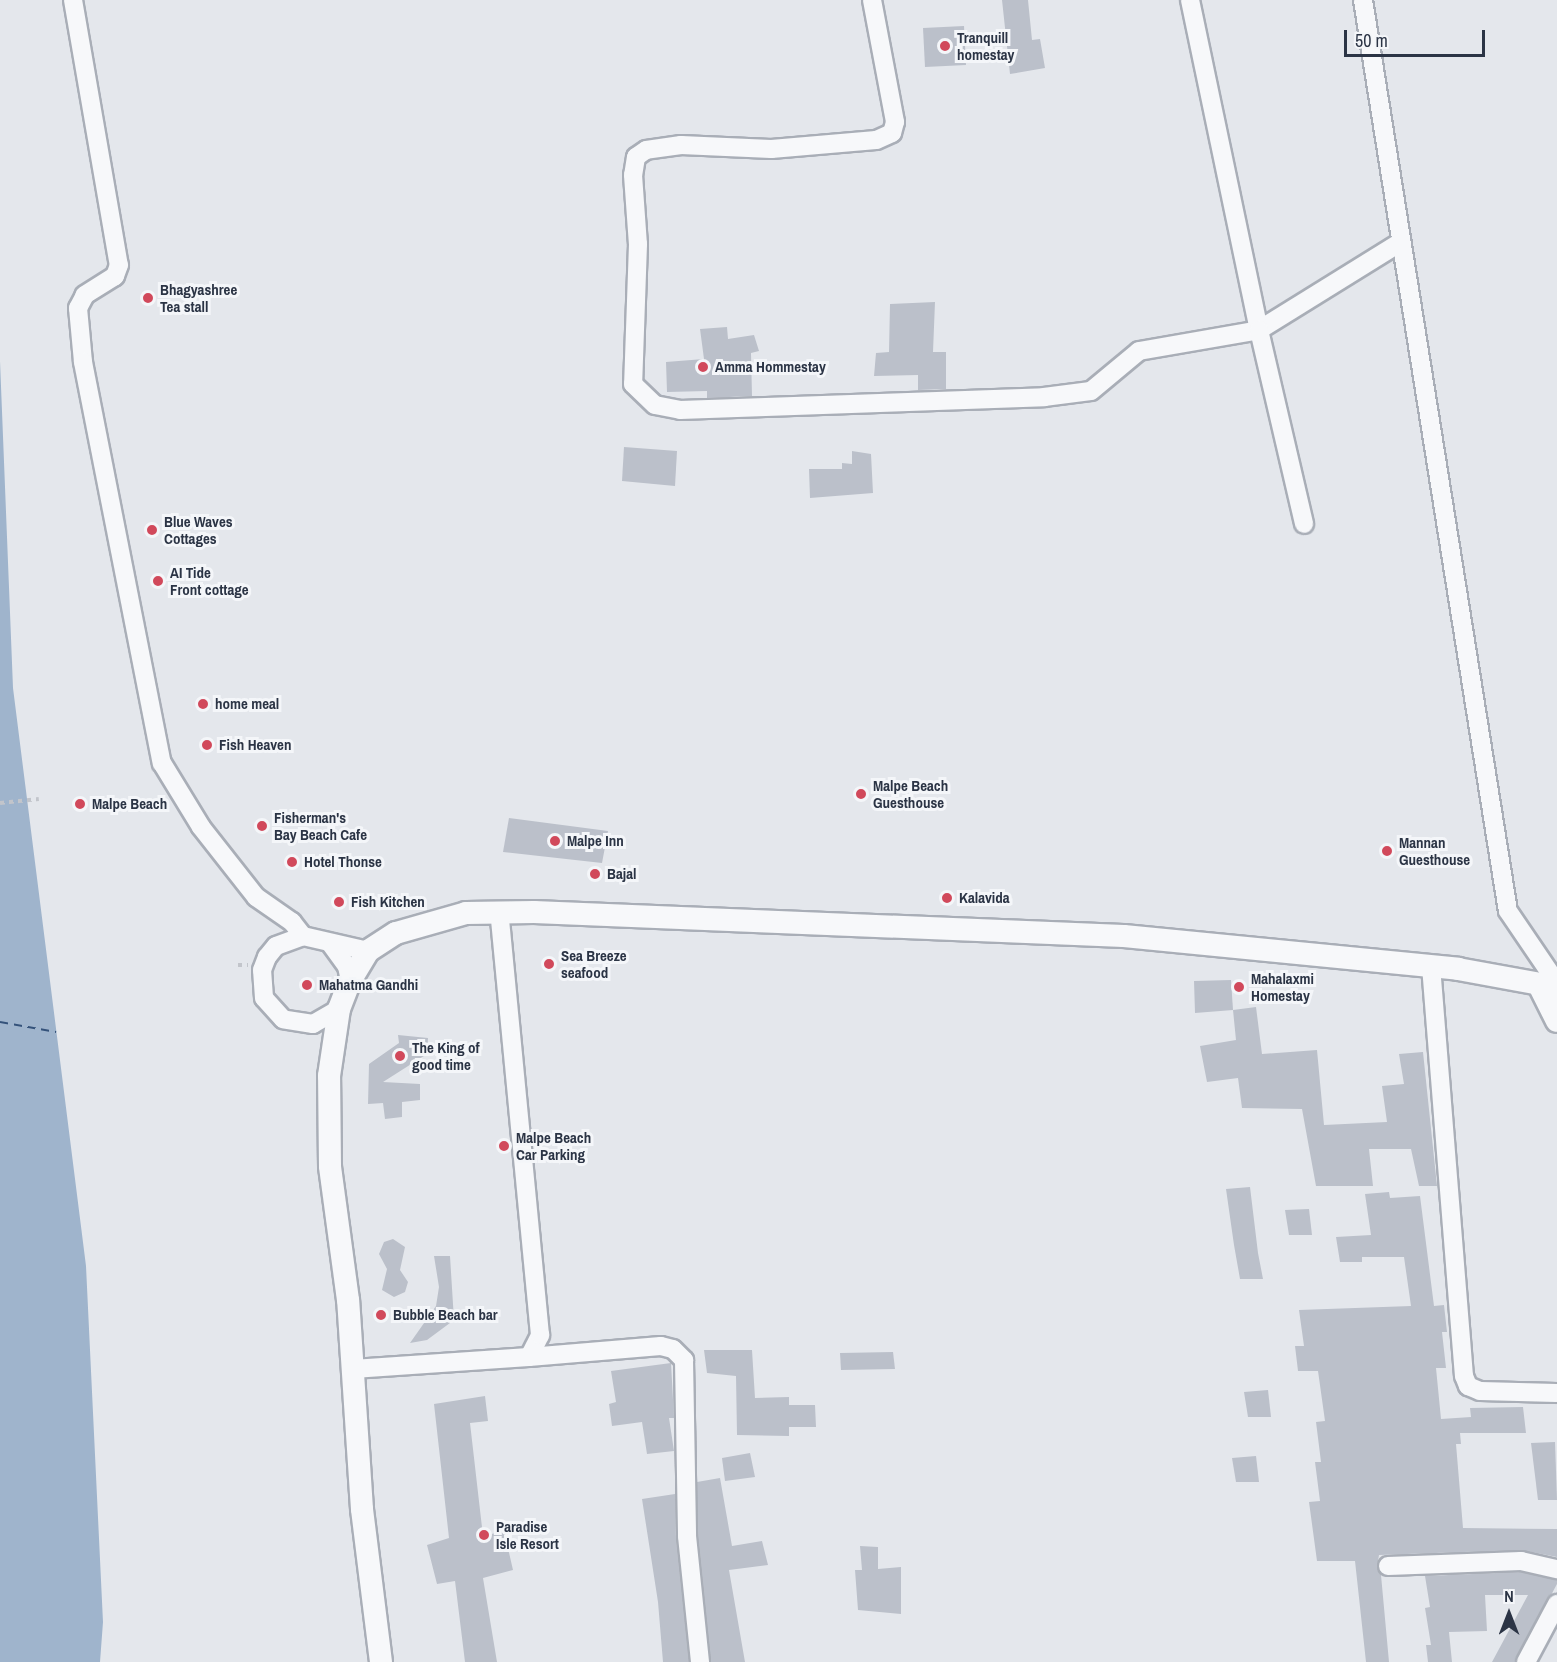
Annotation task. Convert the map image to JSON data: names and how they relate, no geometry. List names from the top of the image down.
{
  "places": [
    "Tranquill homestay",
    "Bhagyashree Tea stall",
    "Amma Hommestay",
    "Blue Waves Cottages",
    "AI Tide Front cottage",
    "home meal",
    "Fish Heaven",
    "Malpe Beach Guesthouse",
    "Malpe Beach",
    "Fisherman's Bay Beach Cafe",
    "Malpe Inn",
    "Mannan Guesthouse",
    "Hotel Thonse",
    "Bajal",
    "Kalavida",
    "Fish Kitchen",
    "Sea Breeze seafood",
    "Mahatma Gandhi",
    "Mahalaxmi Homestay",
    "The King of good time",
    "Malpe Beach Car Parking",
    "Bubble Beach bar",
    "Paradise Isle Resort"
  ],
  "scale_bar": "50 m",
  "north": "top"
}
